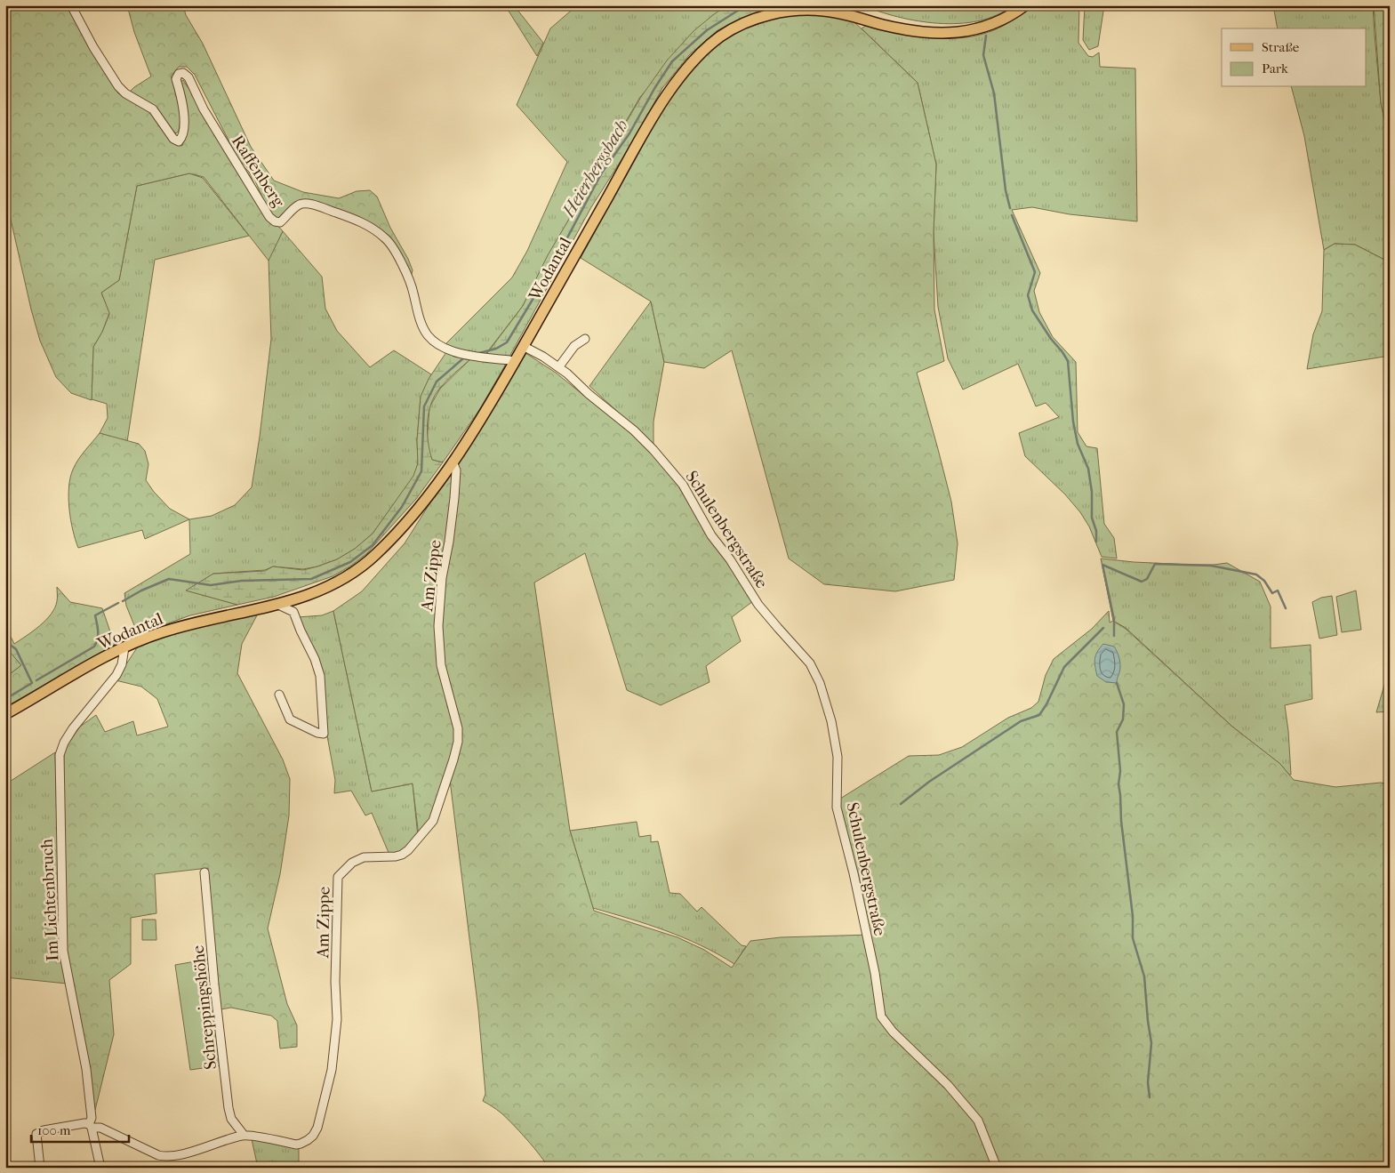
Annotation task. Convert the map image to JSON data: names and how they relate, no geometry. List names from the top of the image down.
{
  "streets": {
    "main road": ["Wodantal"],
    "street": [
      "Raffenberg",
      "Schulenbergstraße",
      "Am Zippe",
      "Im Lichtenbruch",
      "Schreppingshöhe"
    ]
  },
  "crossings": [
    ["Raffenberg", "Wodantal"],
    ["Wodantal", "Schulenbergstraße"],
    ["Wodantal", "Am Zippe"],
    ["Wodantal", "Im Lichtenbruch"],
    ["Am Zippe", "Im Lichtenbruch"],
    ["Am Zippe", "Schreppingshöhe"]
  ],
  "water": ["Heierbergsbach"],
  "legend": ["Straße", "Park"],
  "scale_bar": "100 m"
}
